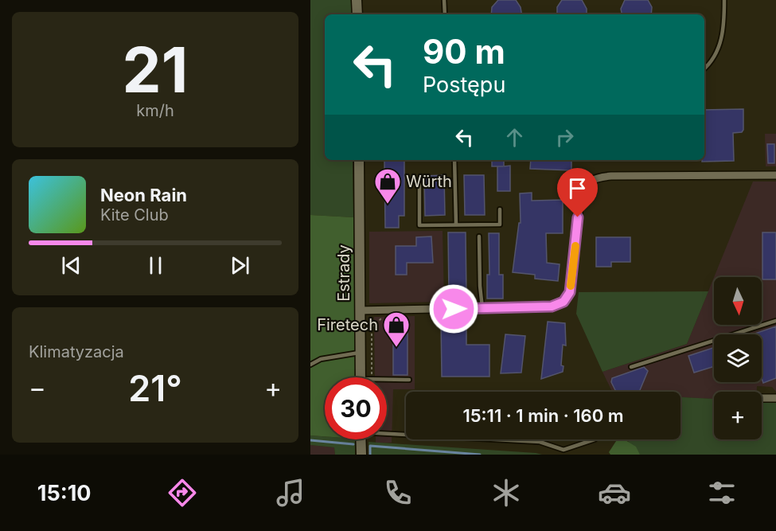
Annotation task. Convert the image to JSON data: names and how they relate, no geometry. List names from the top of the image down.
{
  "streets": {
    "main road": ["Estrady"]
  },
  "places": {
    "shop": ["Würth", "Firetech"]
  },
  "north": "bottom",
  "page": {
    "tile": [
      ["21", "km/h"],
      "Klimatyzacja"
    ],
    "turn": ["90 m", "Postępu"],
    "song": ["Neon Rain", "Kite Club"],
    "map_buttons": "+",
    "heat": ["−", "21°", "+"],
    "limit": "30",
    "trip": "15:11 · 1 min · 160 m",
    "tabs": "15:10"
  }
}
